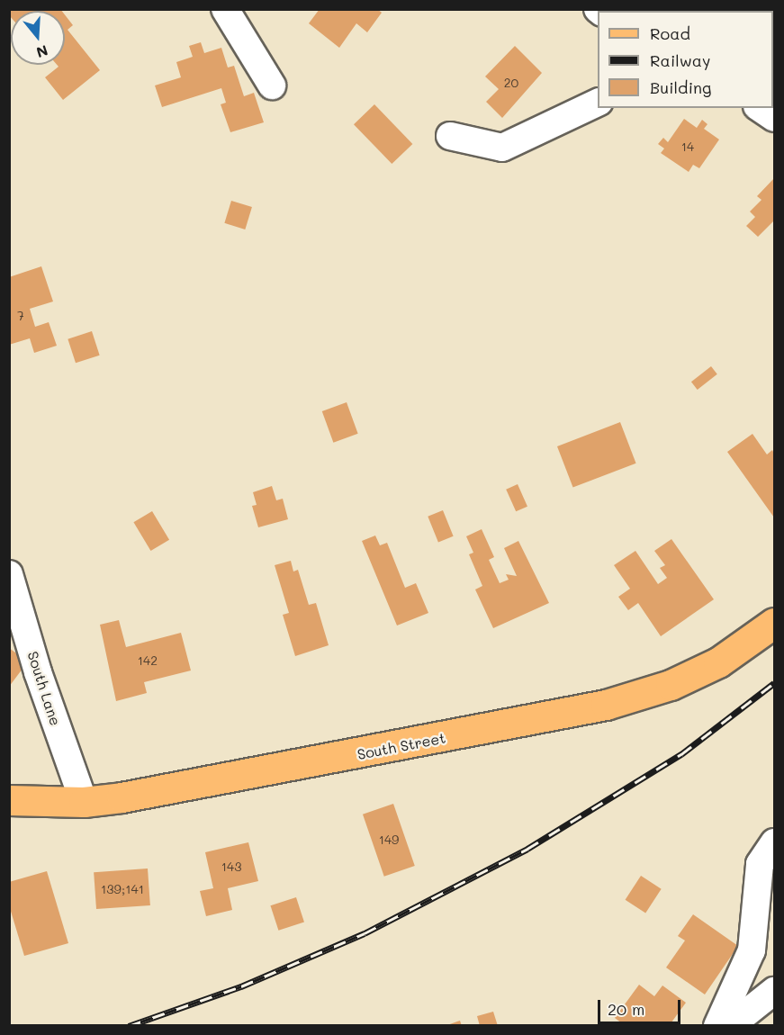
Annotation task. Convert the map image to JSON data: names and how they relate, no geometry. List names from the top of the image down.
{
  "streets": {
    "main road": ["South Street"],
    "street": ["South Lane"]
  },
  "crossings": [
    ["South Lane", "South Street"]
  ],
  "house_numbers": [
    "20",
    "14",
    "7",
    "142",
    "149",
    "143",
    "139;141"
  ],
  "legend": ["Road", "Railway", "Building"],
  "scale_bar": "20 m",
  "north": "bottom"
}
